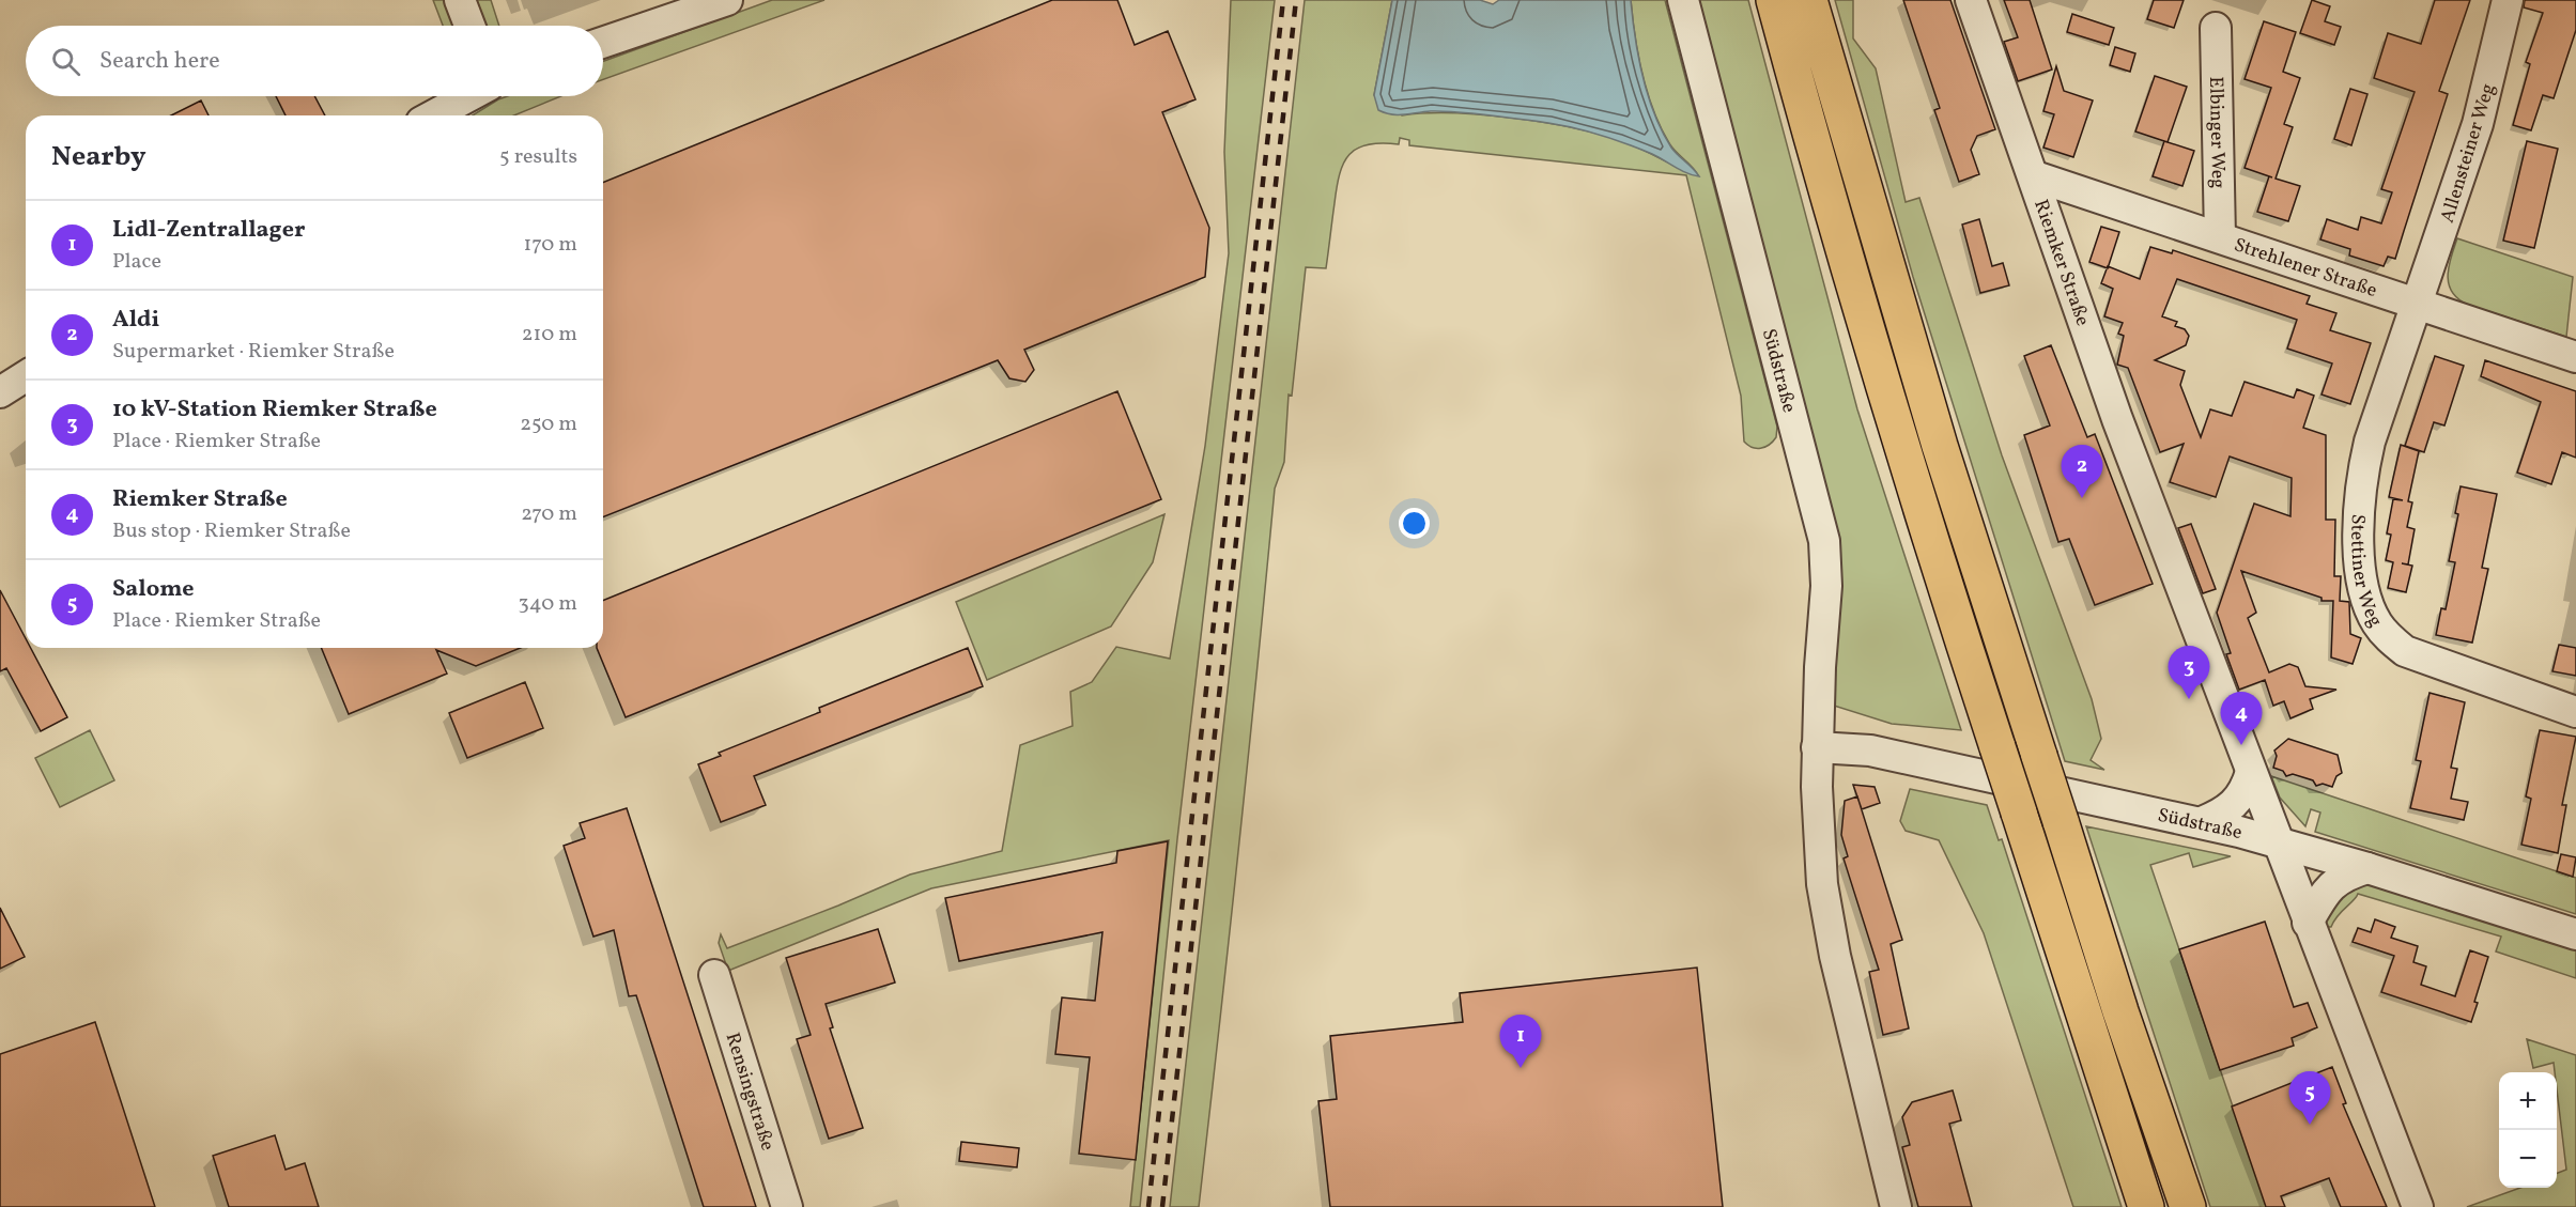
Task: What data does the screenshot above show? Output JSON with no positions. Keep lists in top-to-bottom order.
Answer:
{
  "streets": {
    "street": [
      "Elbinger Weg",
      "Allensteiner Weg",
      "Riemker Straße",
      "Strehlener Straße",
      "Südstraße",
      "Stettiner Weg",
      "Rensingstraße"
    ]
  },
  "crossings": [
    ["Elbinger Weg", "Strehlener Straße"],
    ["Allensteiner Weg", "Strehlener Straße"],
    ["Allensteiner Weg", "Stettiner Weg"],
    ["Riemker Straße", "Strehlener Straße"],
    ["Riemker Straße", "Südstraße"],
    ["Strehlener Straße", "Stettiner Weg"]
  ],
  "page": {
    "search": "Search here",
    "heading": ["Nearby", "5 results"],
    "list": [
      {
        "mark": "1",
        "name": "Lidl-Zentrallager",
        "note": "Place",
        "value": "170 m"
      },
      {
        "mark": "2",
        "name": "Aldi",
        "note": "Supermarket · Riemker Straße",
        "value": "210 m"
      },
      {
        "mark": "3",
        "name": "10 kV-Station Riemker Straße",
        "note": "Place · Riemker Straße",
        "value": "250 m"
      },
      {
        "mark": "4",
        "name": "Riemker Straße",
        "note": "Bus stop · Riemker Straße",
        "value": "270 m"
      },
      {
        "mark": "5",
        "name": "Salome",
        "note": "Place · Riemker Straße",
        "value": "340 m"
      }
    ],
    "pins": [
      "2",
      "3",
      "4",
      "1",
      "5"
    ],
    "map_buttons": ["+", "−"]
  }
}
